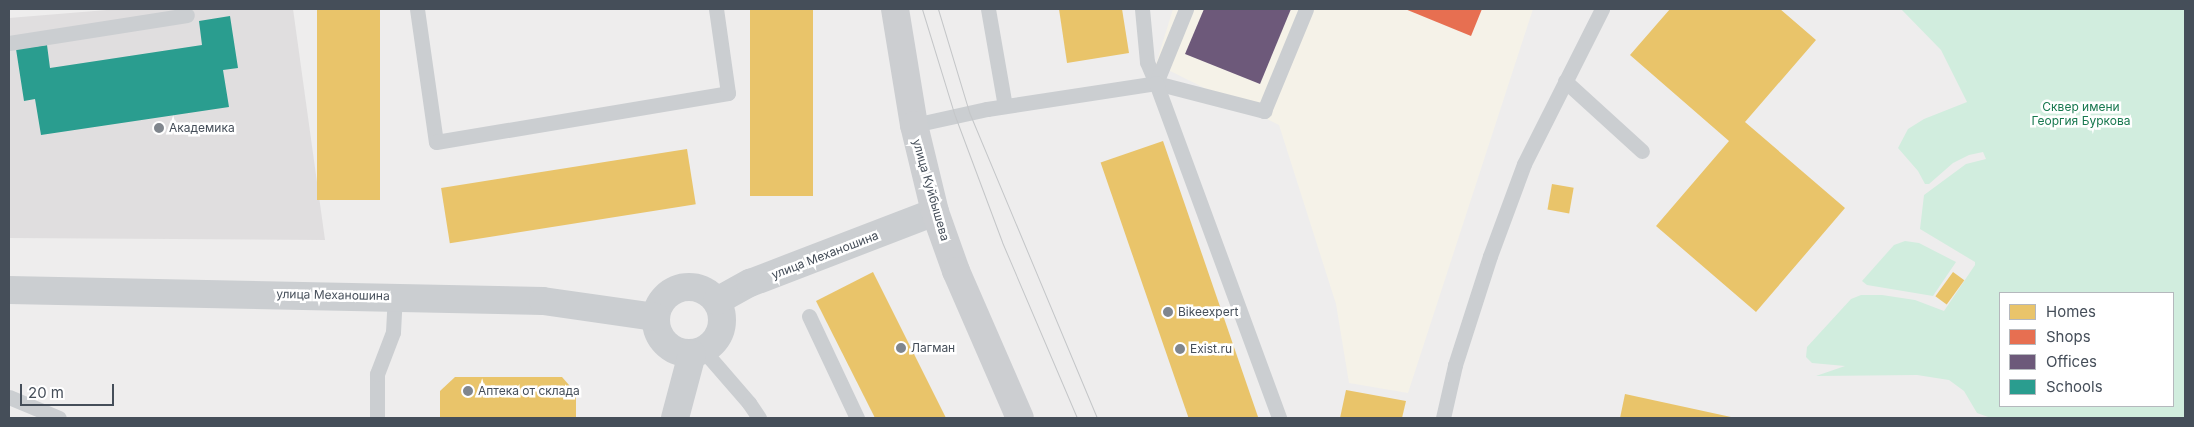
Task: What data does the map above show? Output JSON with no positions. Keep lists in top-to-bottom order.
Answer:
{
  "streets": {
    "main road": ["улица Куйбышева"],
    "street": ["улица Механошина"]
  },
  "crossings": [
    ["улица Куйбышева", "улица Механошина"]
  ],
  "parks": ["Сквер имени Георгия Буркова"],
  "places": [
    "Академика",
    "Bikeexpert",
    "Лагман",
    "Exist.ru",
    "Аптека от склада"
  ],
  "legend": [
    "Homes",
    "Shops",
    "Offices",
    "Schools"
  ],
  "scale_bar": "20 m"
}
